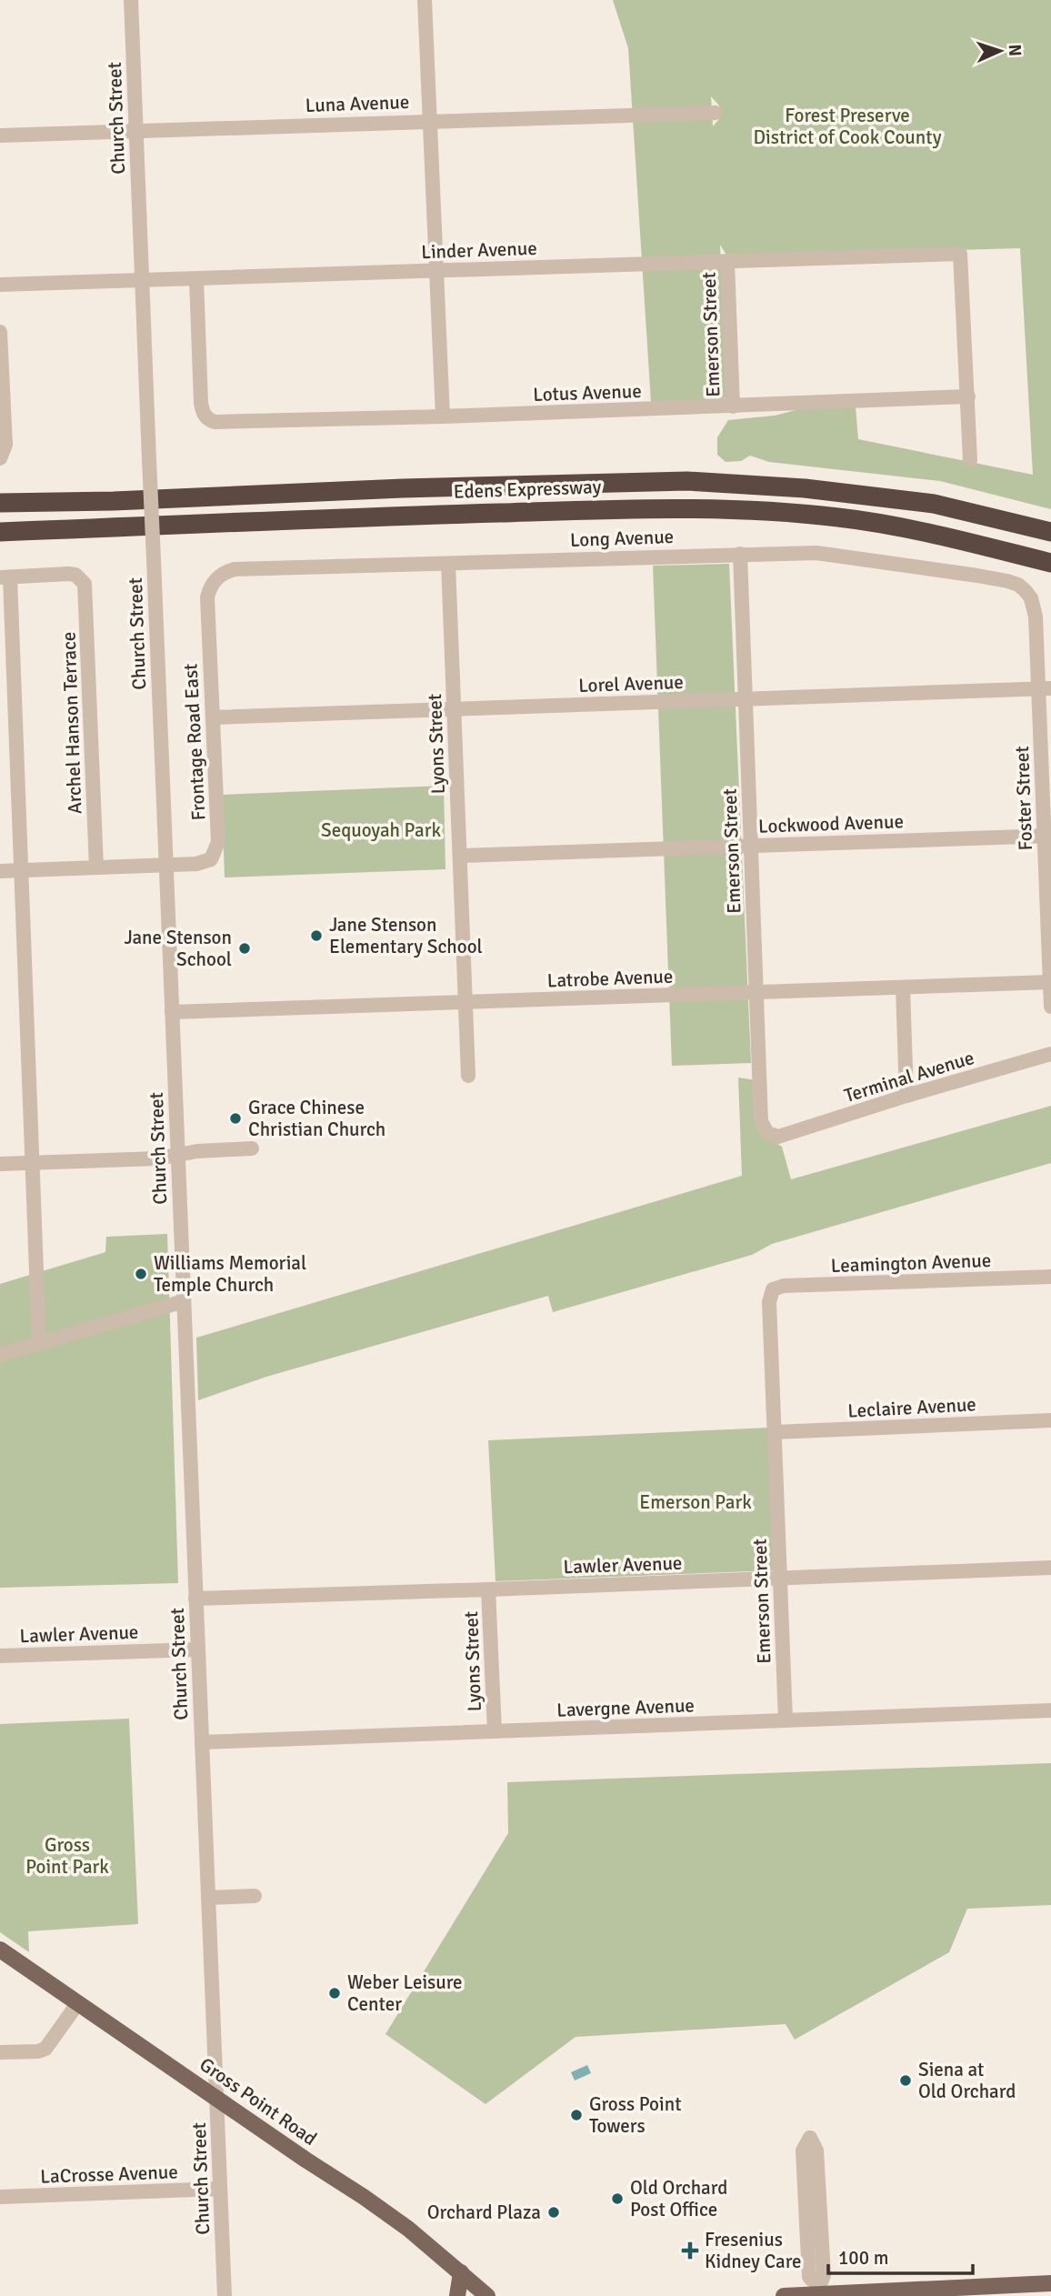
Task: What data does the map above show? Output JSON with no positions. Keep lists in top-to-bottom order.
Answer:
{
  "streets": {
    "highway": ["Edens Expressway"],
    "main road": ["Gross Point Road"],
    "street": [
      "Luna Avenue",
      "Church Street",
      "Linder Avenue",
      "Emerson Street",
      "Lotus Avenue",
      "Long Avenue",
      "Lorel Avenue",
      "Archel Hanson Terrace",
      "Frontage Road East",
      "Lyons Street",
      "Foster Street",
      "Lockwood Avenue",
      "Latrobe Avenue",
      "Terminal Avenue",
      "Leamington Avenue",
      "Leclaire Avenue",
      "Lawler Avenue",
      "Lavergne Avenue",
      "LaCrosse Avenue"
    ]
  },
  "crossings": [
    ["Luna Avenue", "Church Street"],
    ["Church Street", "Linder Avenue"],
    ["Church Street", "Frontage Road East"],
    ["Church Street", "Latrobe Avenue"],
    ["Church Street", "Lawler Avenue"],
    ["Church Street", "Lavergne Avenue"],
    ["Church Street", "Gross Point Road"],
    ["Church Street", "LaCrosse Avenue"],
    ["Linder Avenue", "Emerson Street"],
    ["Linder Avenue", "Lotus Avenue"],
    ["Emerson Street", "Lotus Avenue"],
    ["Emerson Street", "Long Avenue"],
    ["Emerson Street", "Lorel Avenue"],
    ["Emerson Street", "Lockwood Avenue"],
    ["Emerson Street", "Latrobe Avenue"],
    ["Emerson Street", "Terminal Avenue"],
    ["Emerson Street", "Leamington Avenue"],
    ["Emerson Street", "Leclaire Avenue"],
    ["Emerson Street", "Lawler Avenue"],
    ["Emerson Street", "Lavergne Avenue"],
    ["Long Avenue", "Frontage Road East"],
    ["Long Avenue", "Lyons Street"],
    ["Long Avenue", "Foster Street"],
    ["Lorel Avenue", "Frontage Road East"],
    ["Lorel Avenue", "Lyons Street"],
    ["Lorel Avenue", "Foster Street"],
    ["Lyons Street", "Lockwood Avenue"],
    ["Lyons Street", "Latrobe Avenue"],
    ["Lyons Street", "Lawler Avenue"],
    ["Lyons Street", "Lavergne Avenue"],
    ["Foster Street", "Lockwood Avenue"],
    ["Foster Street", "Latrobe Avenue"]
  ],
  "parks": [
    "Forest Preserve District of Cook County",
    "Sequoyah Park",
    "Emerson Park",
    "Gross Point Park"
  ],
  "places": {
    "other": [
      "Jane Stenson Elementary School",
      "Jane Stenson School",
      "Grace Chinese Christian Church",
      "Williams Memorial Temple Church",
      "Weber Leisure Center",
      "Siena at Old Orchard",
      "Gross Point Towers",
      "Old Orchard Post Office",
      "Orchard Plaza"
    ],
    "health": ["Fresenius Kidney Care"]
  },
  "scale_bar": "100 m",
  "north": "right"
}
